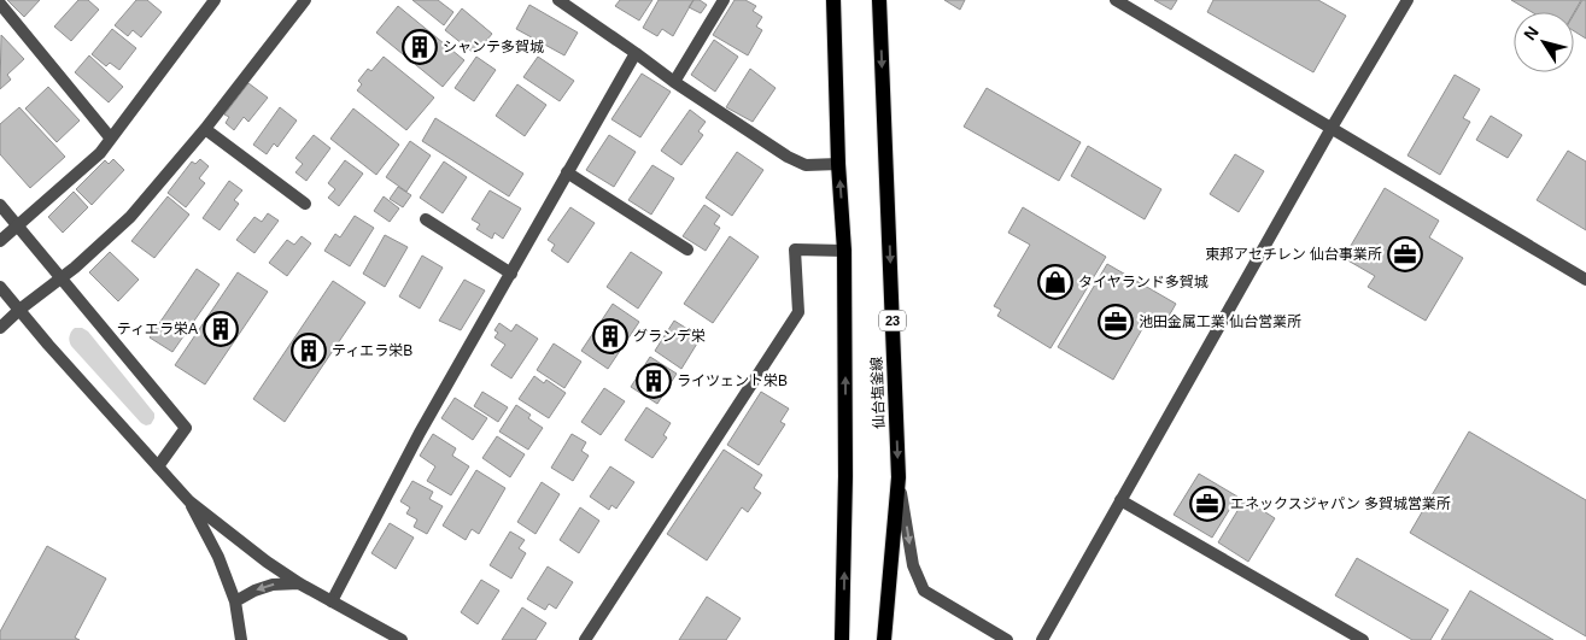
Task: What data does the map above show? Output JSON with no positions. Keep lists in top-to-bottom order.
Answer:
{
  "streets": {
    "main road": ["23", "仙台塩釜線"]
  },
  "places": {
    "building": [
      "シャンテ多賀城",
      "ティエラ栄A",
      "グランデ栄",
      "ティエラ栄B",
      "ライツェント栄B"
    ],
    "office": ["東邦アセチレン 仙台事業所", "池田金属工業 仙台営業所", "エネックスジャパン 多賀城営業所"],
    "shop": ["タイヤランド多賀城"]
  },
  "north": "top left"
}
